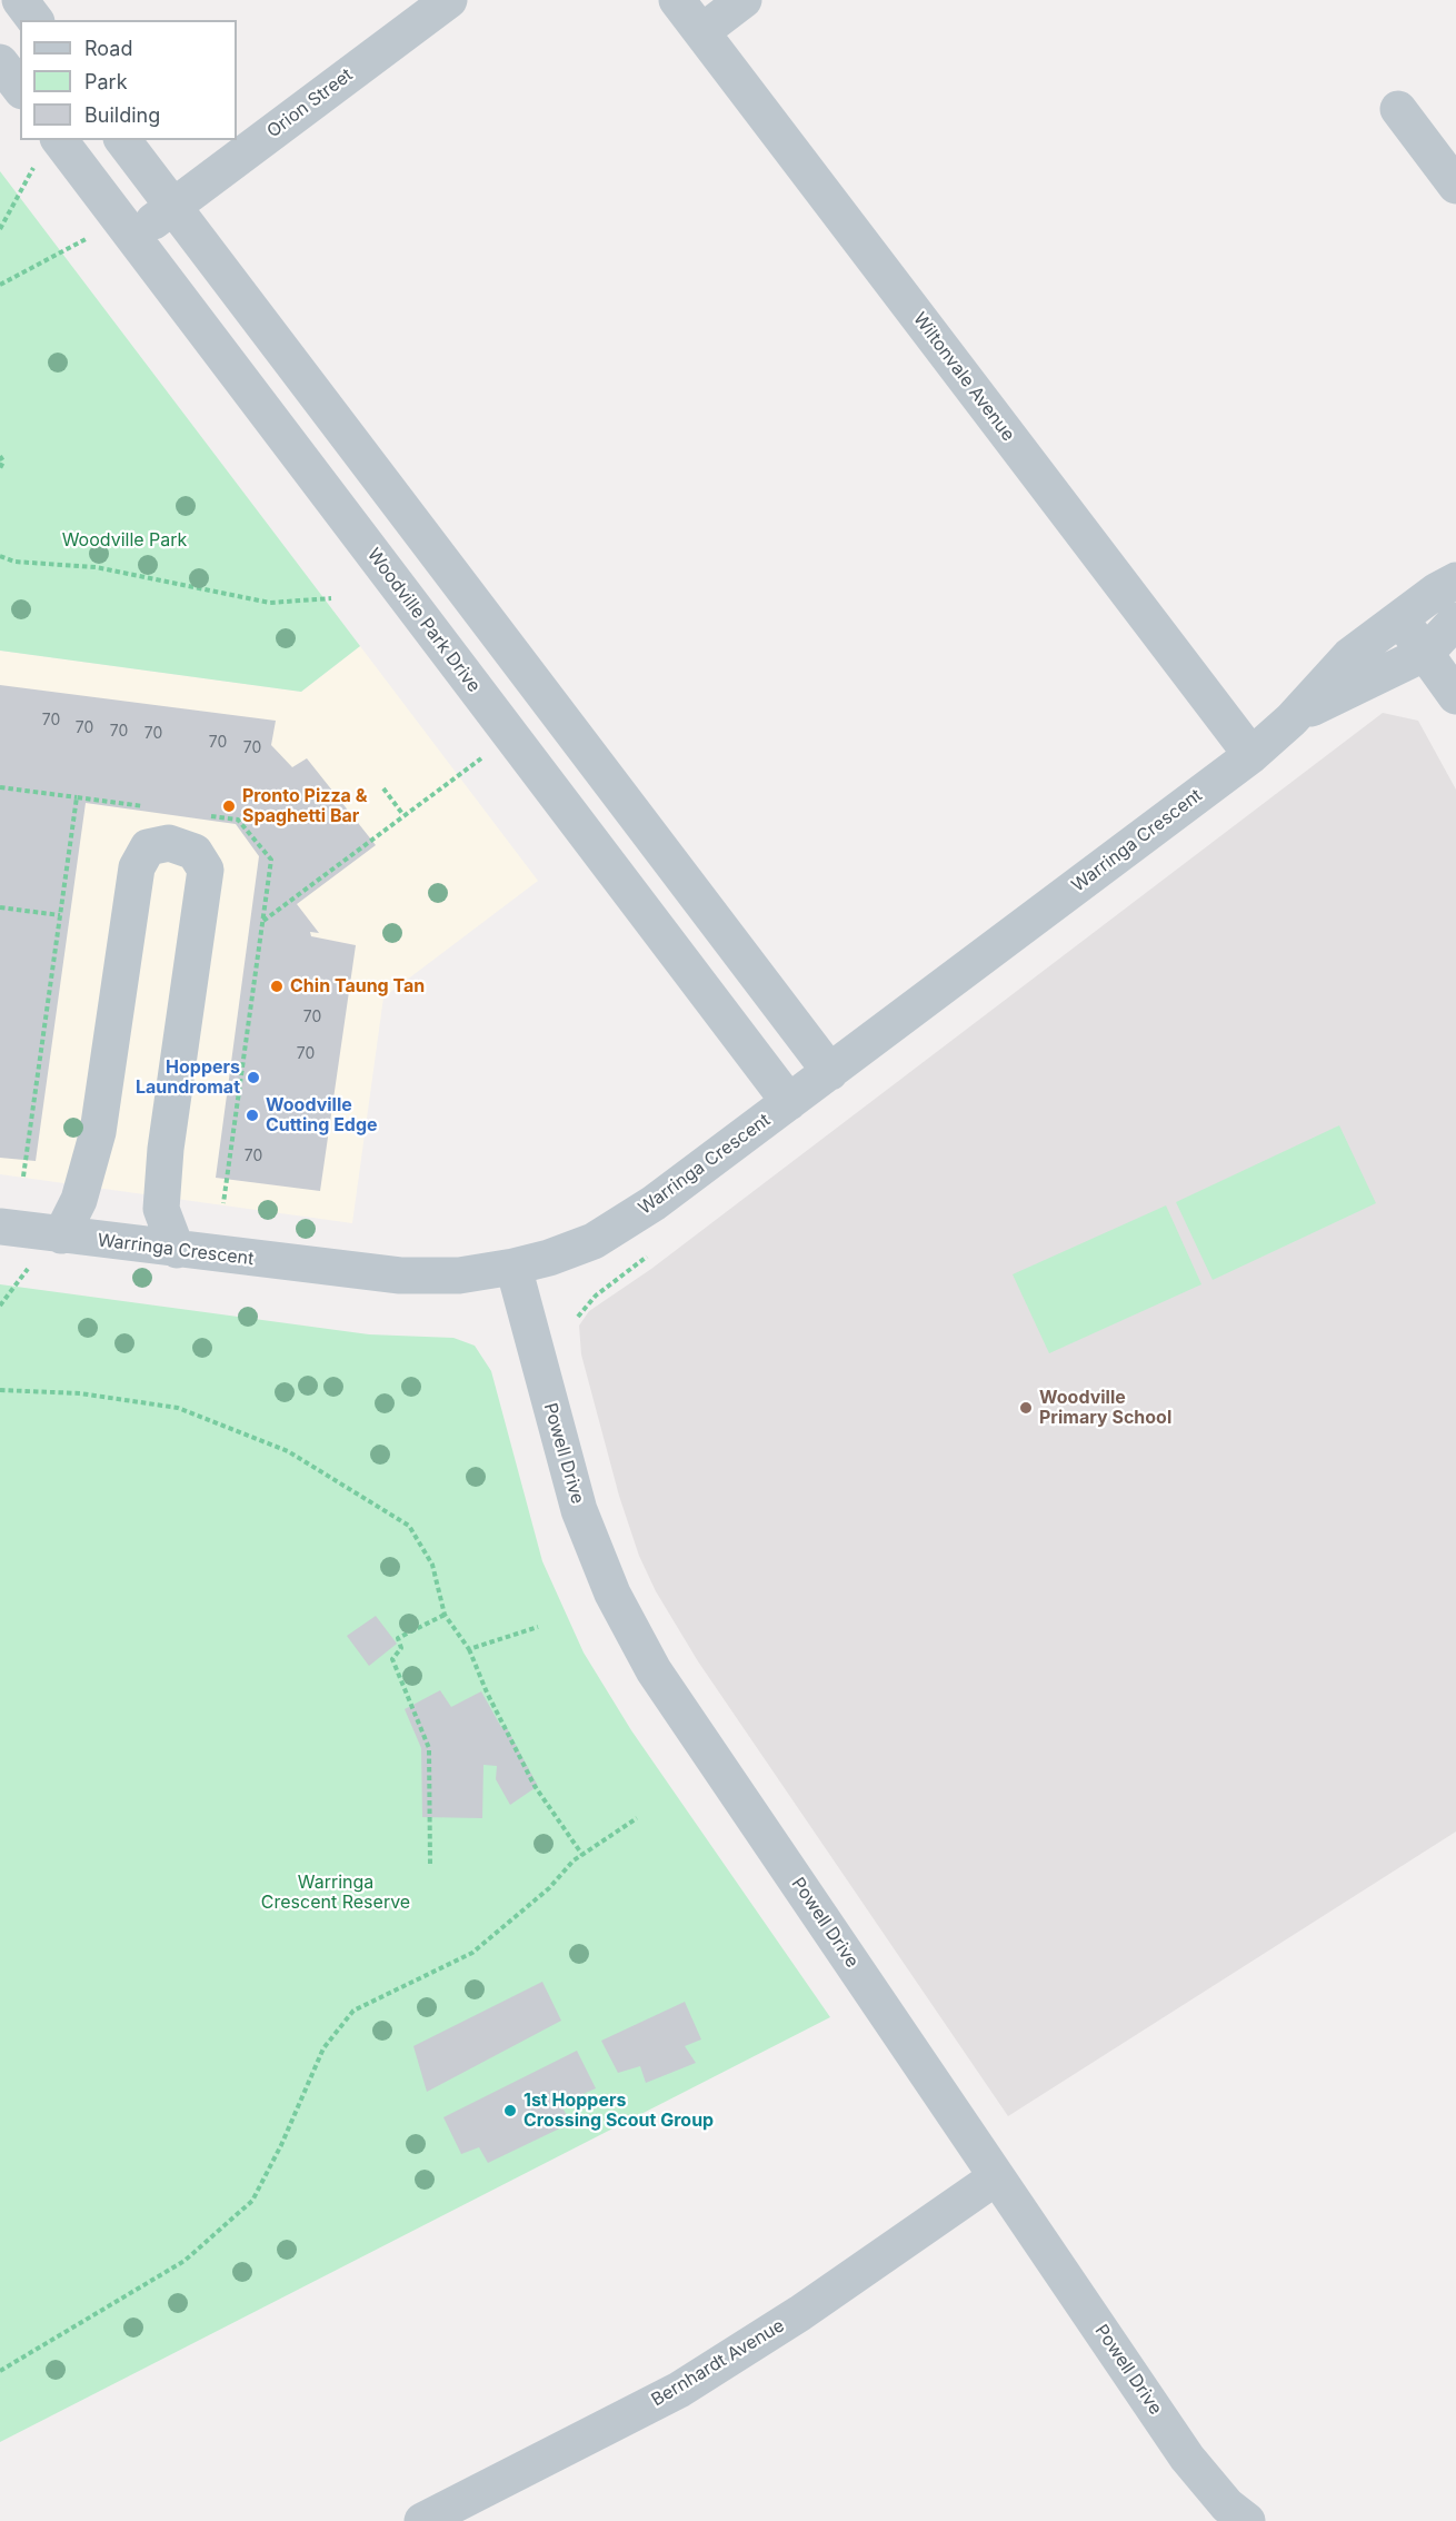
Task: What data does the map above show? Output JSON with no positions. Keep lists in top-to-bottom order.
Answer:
{
  "streets": {
    "street": [
      "Orion Street",
      "Wiltonvale Avenue",
      "Woodville Park Drive",
      "Warringa Crescent",
      "Powell Drive",
      "Bernhardt Avenue"
    ]
  },
  "crossings": [
    ["Orion Street", "Woodville Park Drive"],
    ["Wiltonvale Avenue", "Warringa Crescent"],
    ["Woodville Park Drive", "Warringa Crescent"],
    ["Warringa Crescent", "Powell Drive"],
    ["Powell Drive", "Bernhardt Avenue"]
  ],
  "parks": ["Woodville Park", "Warringa Crescent Reserve"],
  "places": [
    "Pronto Pizza & Spaghetti Bar",
    "Chin Taung Tan",
    "Hoppers Laundromat",
    "Woodville Cutting Edge",
    "Woodville Primary School",
    "1st Hoppers Crossing Scout Group"
  ],
  "house_numbers": [
    "70",
    "70",
    "70",
    "70",
    "70",
    "70",
    "70",
    "70",
    "70"
  ],
  "legend": ["Road", "Park", "Building"]
}
